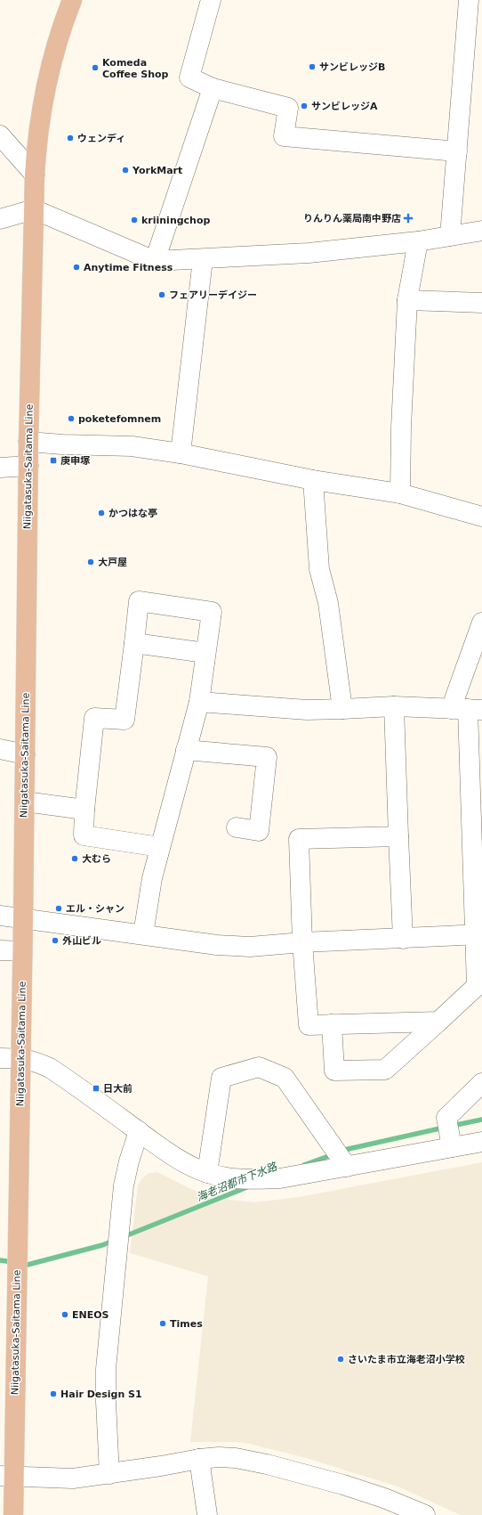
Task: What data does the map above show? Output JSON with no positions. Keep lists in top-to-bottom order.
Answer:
{
  "streets": {
    "main road": ["Niigatasuka-Saitama Line"]
  },
  "water": ["海老沼都市下水路"],
  "places": {
    "other": [
      "サンビレッジB",
      "Komeda Coffee Shop",
      "サンビレッジA",
      "ウェンディ",
      "YorkMart",
      "kriiningchop",
      "Anytime Fitness",
      "フェアリーデイジー",
      "poketefomnem",
      "かつはな亭",
      "大戸屋",
      "大むら",
      "エル・シャン",
      "外山ビル",
      "ENEOS",
      "Times",
      "さいたま市立海老沼小学校",
      "Hair Design S1"
    ],
    "health": ["りんりん薬局南中野店"],
    "transit": ["庚申塚", "日大前"]
  }
}
